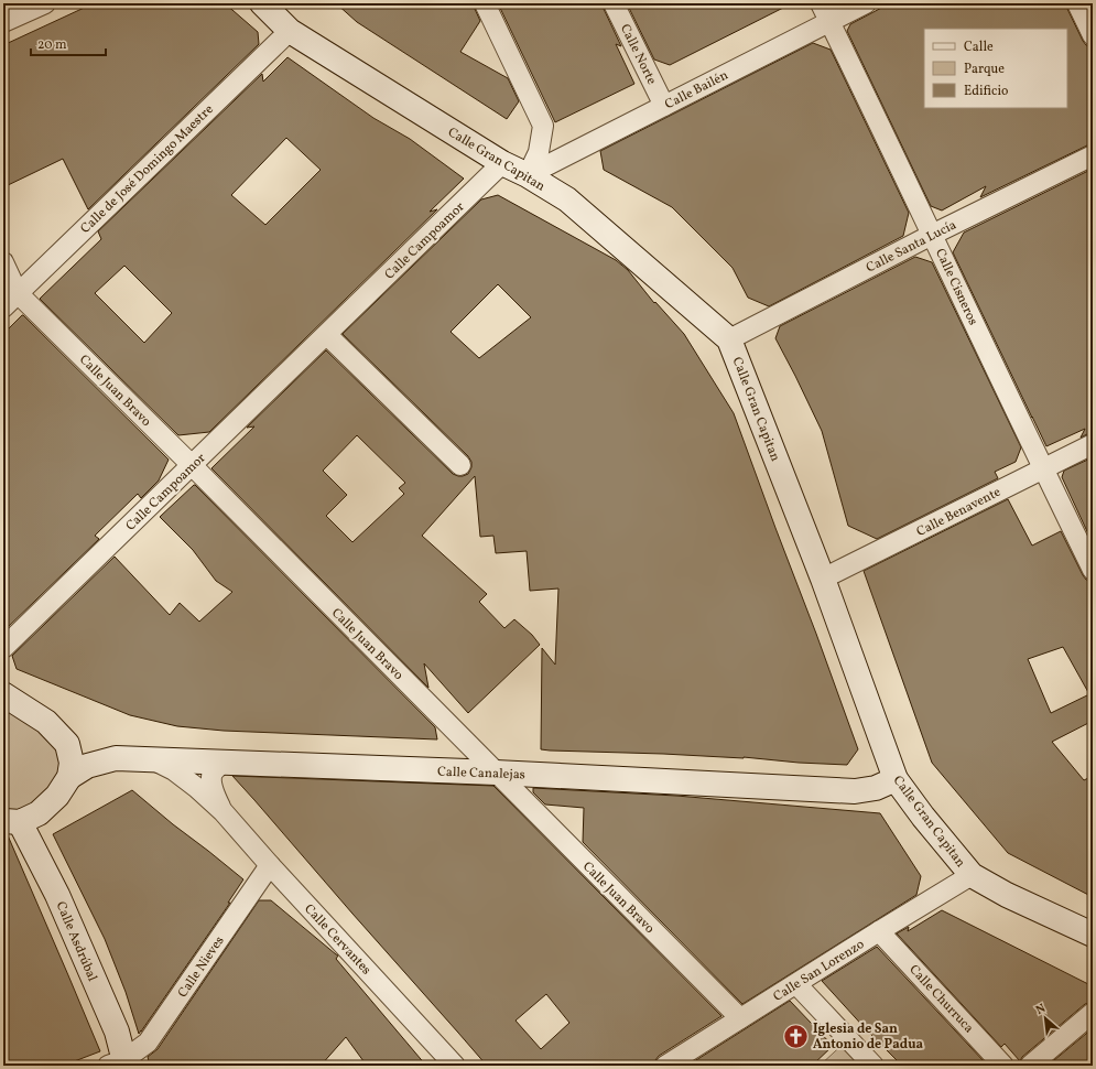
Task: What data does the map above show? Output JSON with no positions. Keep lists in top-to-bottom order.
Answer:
{
  "streets": {
    "main road": ["Calle Gran Capitan", "Calle Canalejas", "Calle Asdrúbal"],
    "street": [
      "Calle Norte",
      "Calle Bailén",
      "Calle de José Domingo Maestre",
      "Calle Campoamor",
      "Calle Santa Lucía",
      "Calle Cisneros",
      "Calle Juan Bravo",
      "Calle Benavente",
      "Calle Cervantes",
      "Calle Nieves",
      "Calle San Lorenzo",
      "Calle Churruca"
    ]
  },
  "crossings": [
    ["Calle Norte", "Calle Bailén"],
    ["Calle Bailén", "Calle Gran Capitan"],
    ["Calle Bailén", "Calle Cisneros"],
    ["Calle Gran Capitan", "Calle de José Domingo Maestre"],
    ["Calle Gran Capitan", "Calle Campoamor"],
    ["Calle Gran Capitan", "Calle Santa Lucía"],
    ["Calle Gran Capitan", "Calle Benavente"],
    ["Calle Gran Capitan", "Calle Canalejas"],
    ["Calle Gran Capitan", "Calle San Lorenzo"],
    ["Calle de José Domingo Maestre", "Calle Juan Bravo"],
    ["Calle Campoamor", "Calle Juan Bravo"],
    ["Calle Santa Lucía", "Calle Cisneros"],
    ["Calle Cisneros", "Calle Benavente"],
    ["Calle Juan Bravo", "Calle Canalejas"],
    ["Calle Juan Bravo", "Calle San Lorenzo"],
    ["Calle Canalejas", "Calle Cervantes"],
    ["Calle Cervantes", "Calle Nieves"],
    ["Calle Asdrúbal", "Calle Nieves"],
    ["Calle San Lorenzo", "Calle Churruca"]
  ],
  "places": {
    "church": ["Iglesia de San Antonio de Padua"]
  },
  "legend": ["Calle", "Parque", "Edificio"],
  "scale_bar": "20 m",
  "north": "top left"
}
